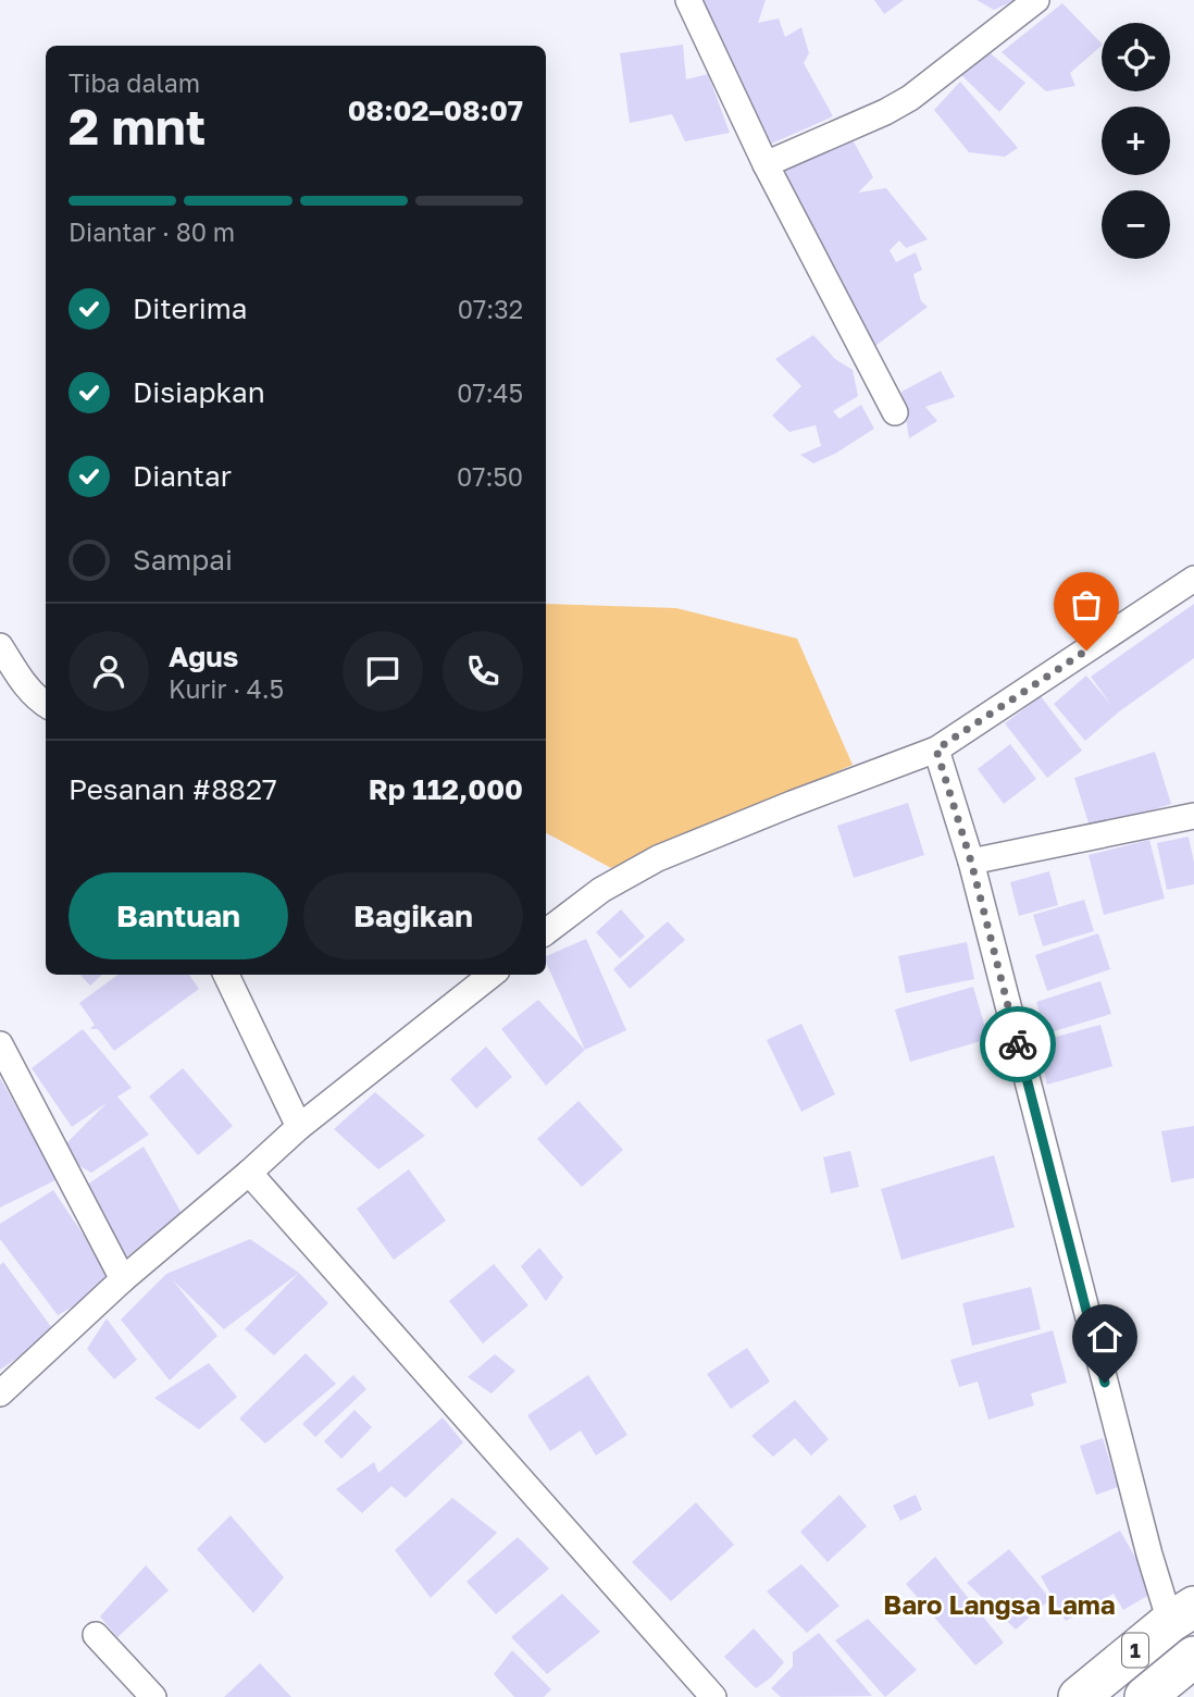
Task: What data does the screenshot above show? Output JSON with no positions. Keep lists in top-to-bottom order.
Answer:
{
  "streets": {
    "highway": ["1"]
  },
  "districts": ["Baro Langsa Lama"],
  "page": {
    "map_buttons": ["+", "−"],
    "heading": ["2 mnt", "Tiba dalam", "08:02–08:07"],
    "panel": [
      "Agus",
      "Kurir · 4.5",
      "Pesanan #8827",
      "Rp 112,000"
    ],
    "bar": "Diantar · 80 m",
    "list": [
      ["Diterima", "07:32"],
      ["Disiapkan", "07:45"],
      ["Diantar", "07:50"],
      "Sampai"
    ],
    "buttons": ["Bantuan", "Bagikan"]
  }
}
